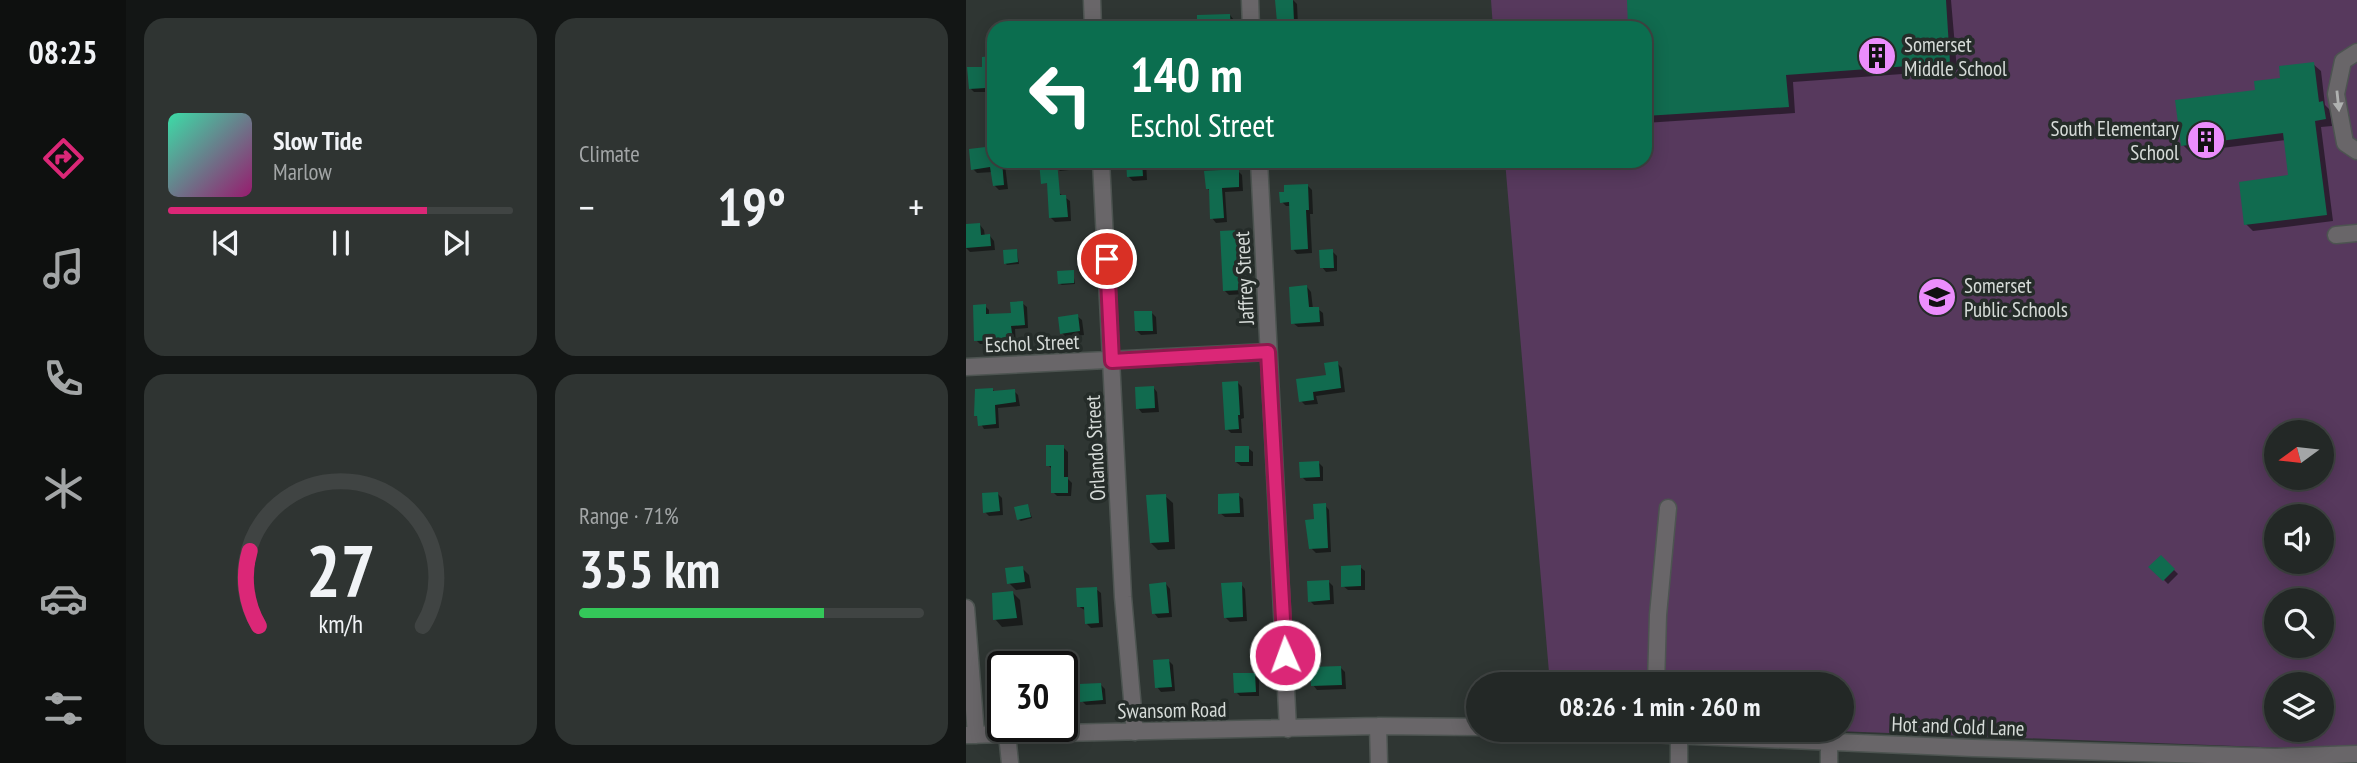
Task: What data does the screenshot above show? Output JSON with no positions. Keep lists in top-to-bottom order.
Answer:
{
  "streets": {
    "street": [
      "Jaffrey Street",
      "Eschol Street",
      "Orlando Street",
      "Swansom Road",
      "Hot and Cold Lane"
    ]
  },
  "crossings": [
    ["Jaffrey Street", "Eschol Street"],
    ["Jaffrey Street", "Swansom Road"],
    ["Eschol Street", "Orlando Street"],
    ["Orlando Street", "Swansom Road"]
  ],
  "places": {
    "building": ["Somerset Middle School", "South Elementary School"],
    "school or university": ["Somerset Public Schools"]
  },
  "north": "left",
  "page": {
    "tabs": "08:25",
    "tile": [
      "Climate",
      ["Range · 71%", "355 km"]
    ],
    "turn": ["140 m", "Eschol Street"],
    "song": ["Slow Tide", "Marlow"],
    "heat": ["−", "19°", "+"],
    "limit": "30",
    "trip": "08:26 · 1 min · 260 m",
    "gauge": ["27", "km/h"]
  }
}
